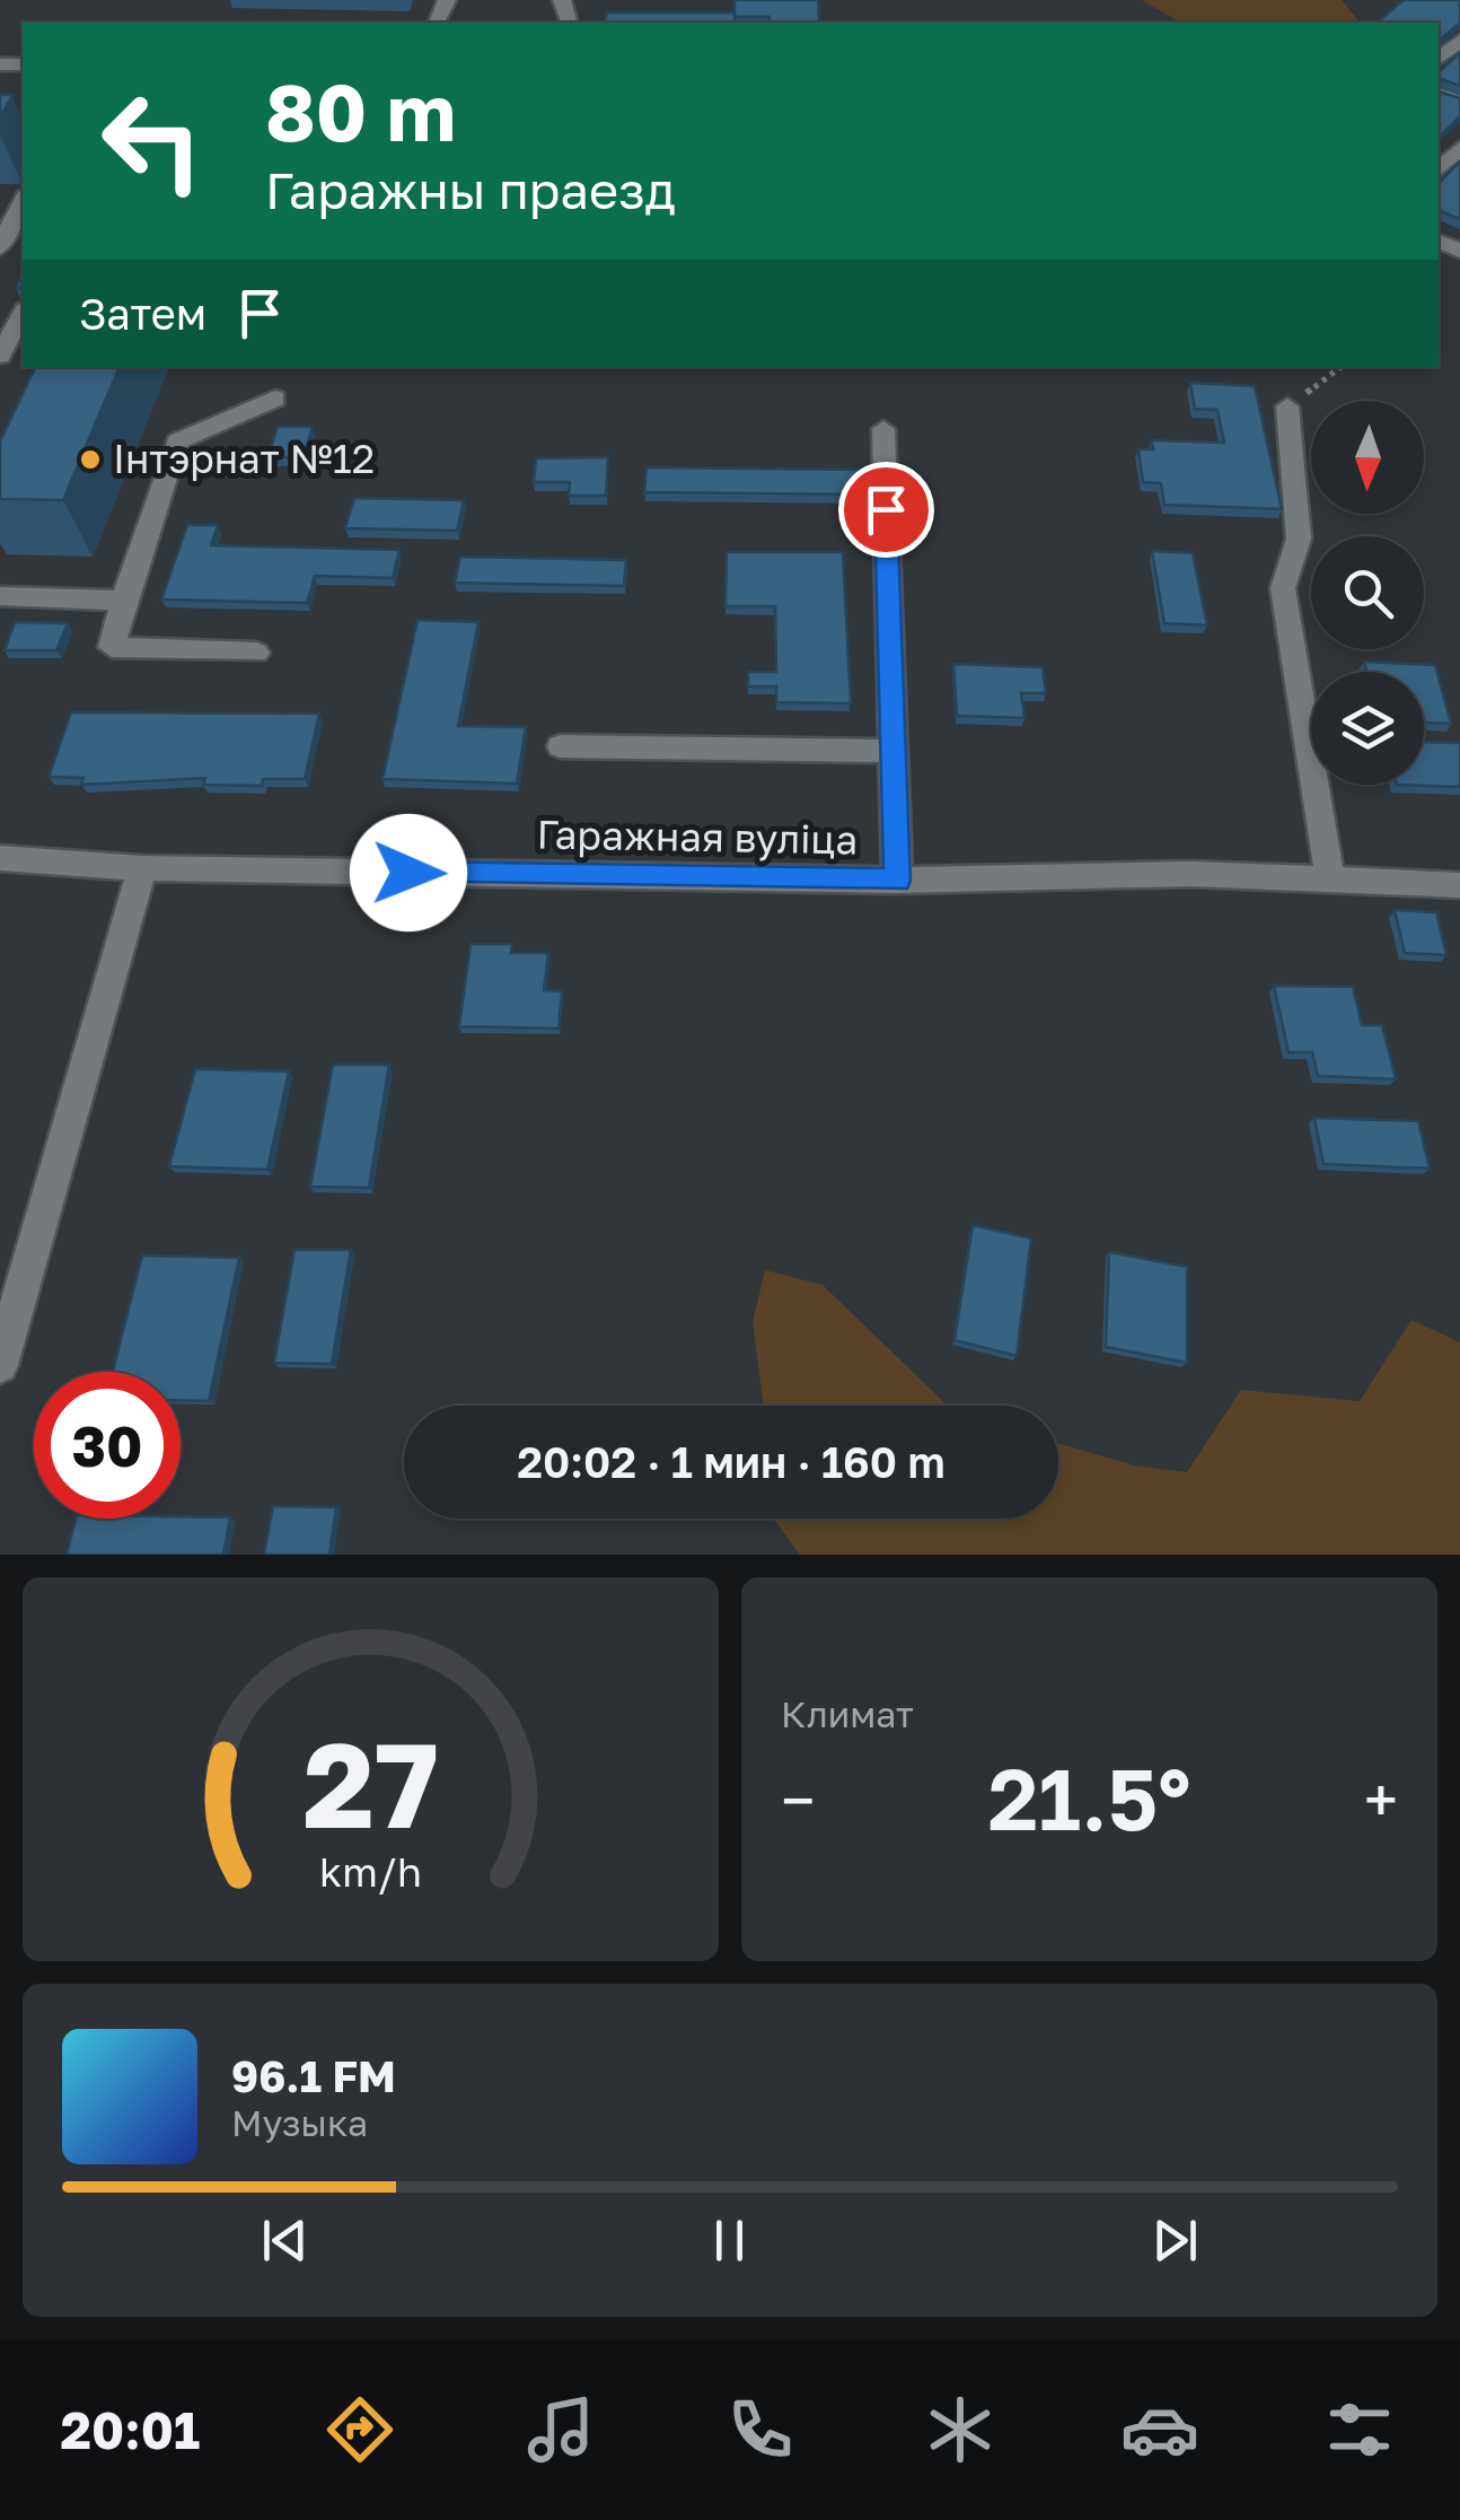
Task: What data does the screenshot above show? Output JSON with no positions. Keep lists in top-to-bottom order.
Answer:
{
  "streets": {
    "street": ["Гаражная вуліца"]
  },
  "places": ["Інтэрнат №12"],
  "north": "bottom",
  "page": {
    "turn": ["80 m", "Гаражны праезд"],
    "then": "Затем",
    "limit": "30",
    "trip": "20:02 · 1 мин · 160 m",
    "tile": "Климат",
    "heat": ["−", "21.5°", "+"],
    "song": ["96.1 FM", "Музыка"],
    "tabs": "20:01",
    "gauge": ["27", "km/h"]
  }
}
